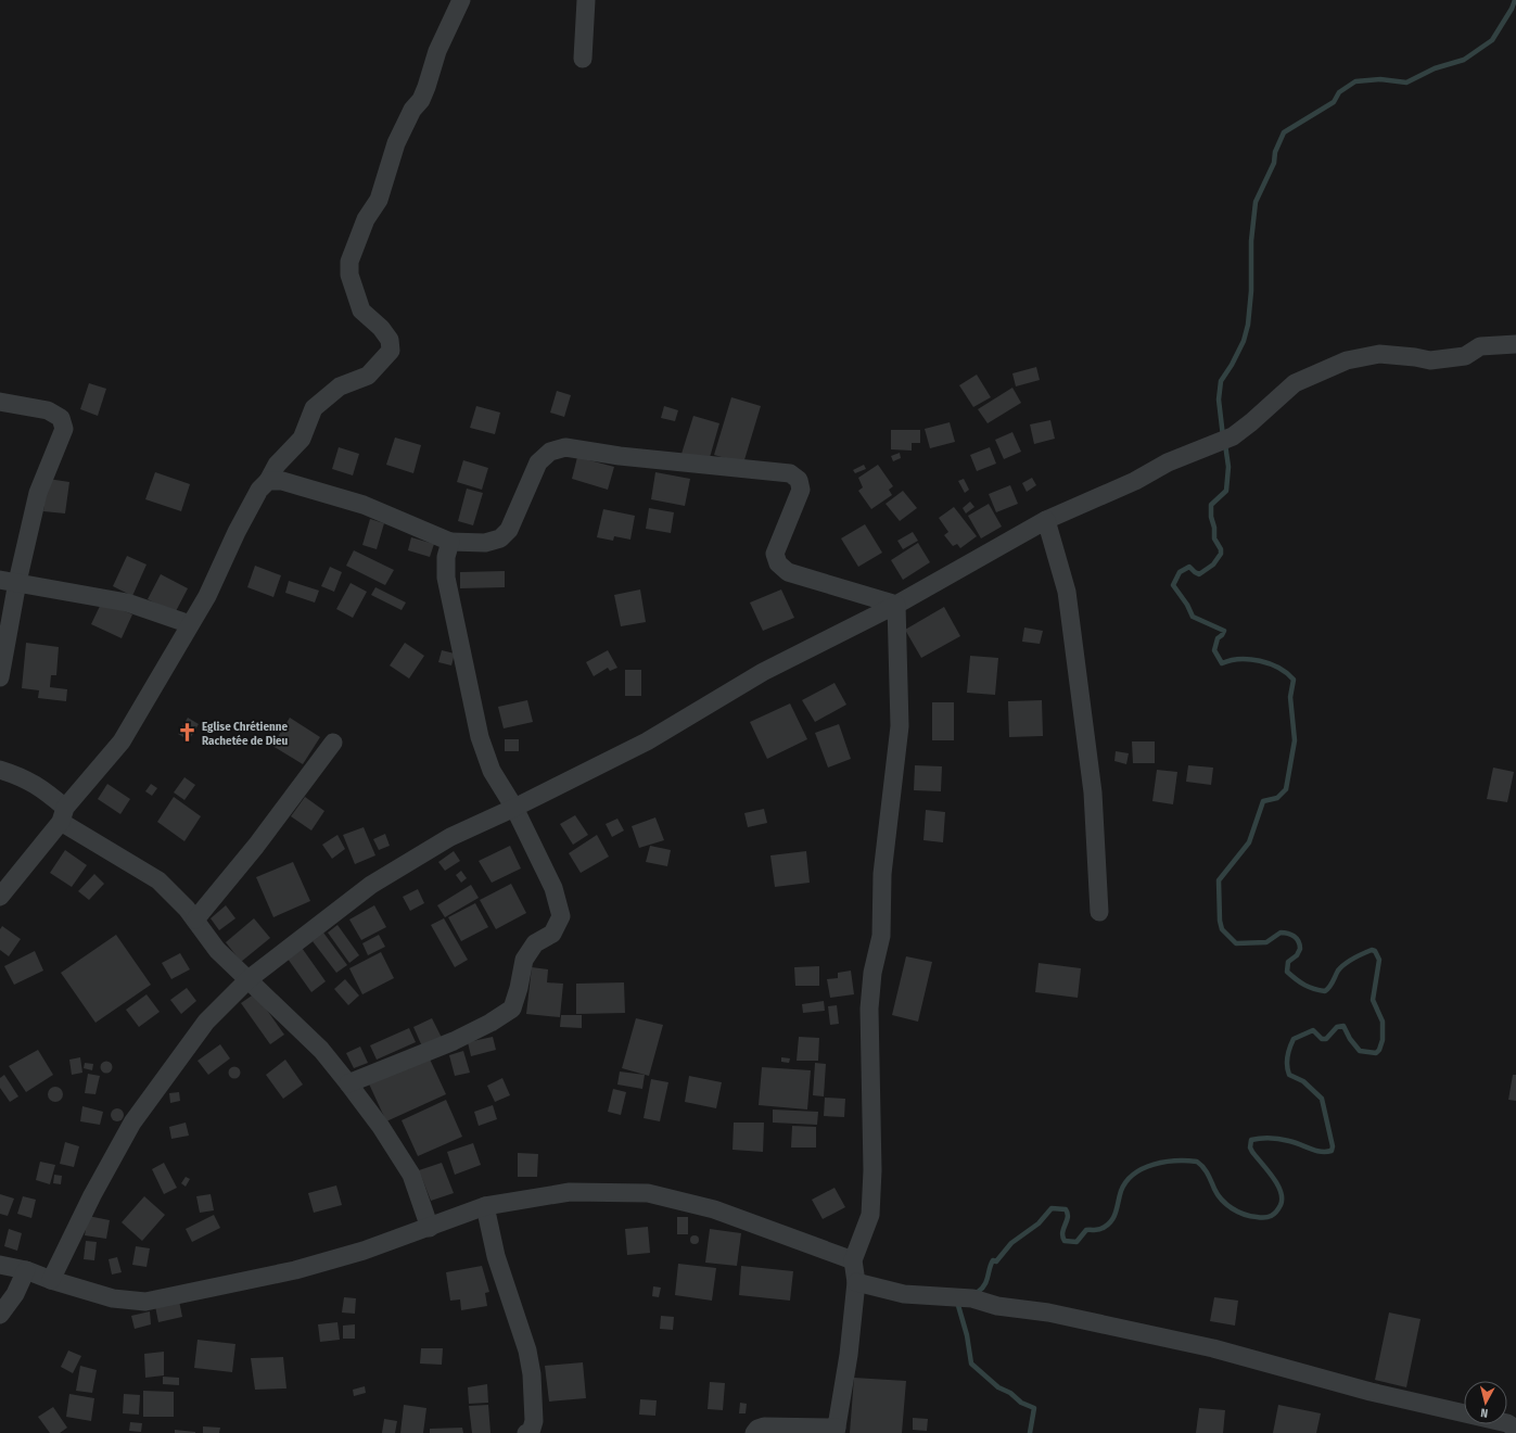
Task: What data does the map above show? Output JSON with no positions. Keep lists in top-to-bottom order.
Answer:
{
  "places": {
    "church": ["Eglise Chrétienne Rachetée de Dieu"]
  },
  "north": "bottom"
}
